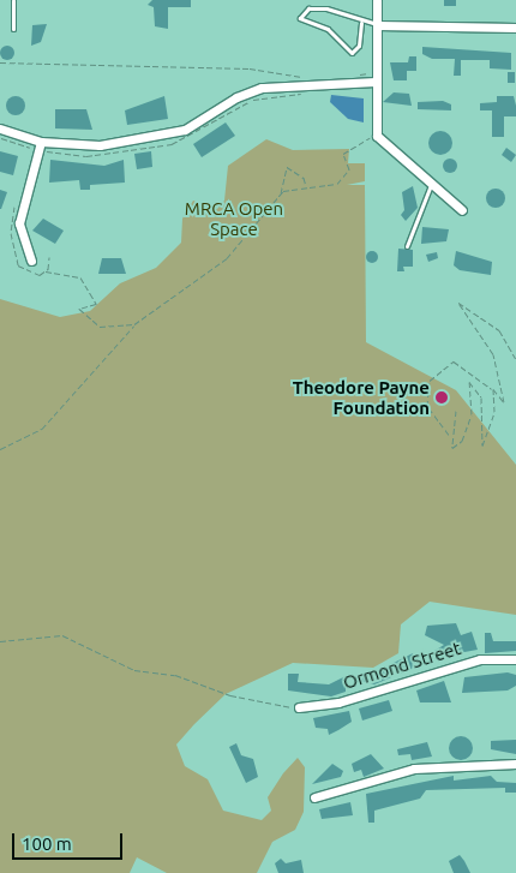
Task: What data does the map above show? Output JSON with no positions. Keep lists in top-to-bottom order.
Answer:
{
  "streets": {
    "street": ["Ormond Street"]
  },
  "parks": ["MRCA Open Space"],
  "places": ["Theodore Payne Foundation"],
  "scale_bar": "100 m"
}
